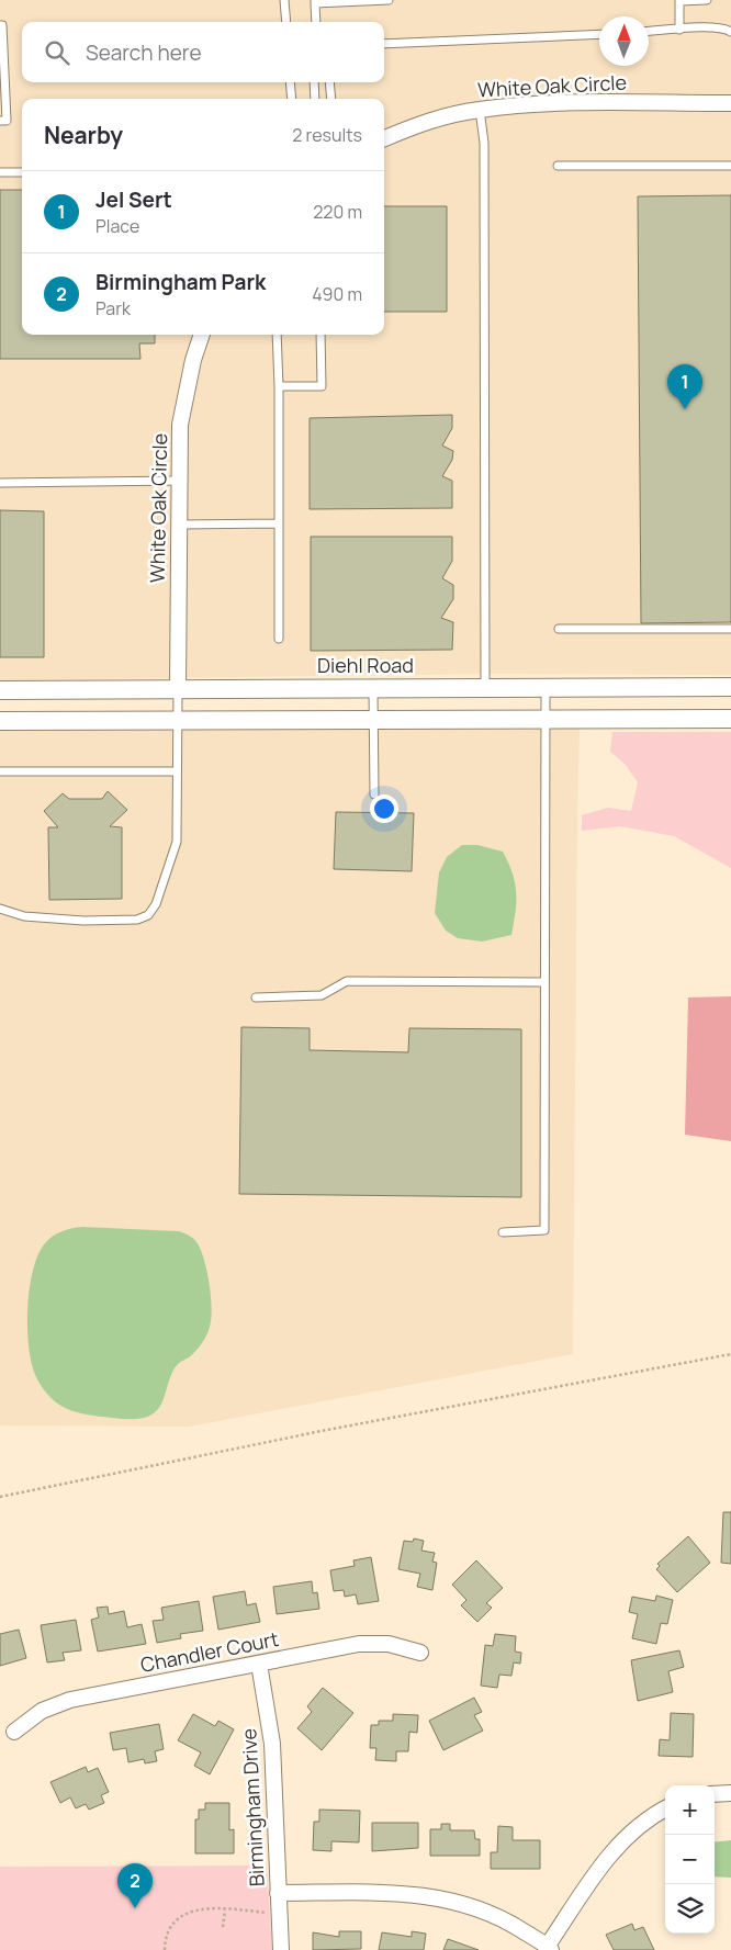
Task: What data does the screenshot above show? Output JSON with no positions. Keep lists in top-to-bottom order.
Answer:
{
  "streets": {
    "street": [
      "White Oak Circle",
      "Diehl Road",
      "Chandler Court",
      "Birmingham Drive"
    ]
  },
  "crossings": [
    ["White Oak Circle", "Diehl Road"],
    ["Chandler Court", "Birmingham Drive"]
  ],
  "north": "top",
  "page": {
    "search": "Search here",
    "heading": ["Nearby", "2 results"],
    "list": [
      {
        "mark": "1",
        "name": "Jel Sert",
        "note": "Place",
        "value": "220 m"
      },
      {
        "mark": "2",
        "name": "Birmingham Park",
        "note": "Park",
        "value": "490 m"
      }
    ],
    "pins": ["1", "2"],
    "map_buttons": ["+", "−"]
  }
}
